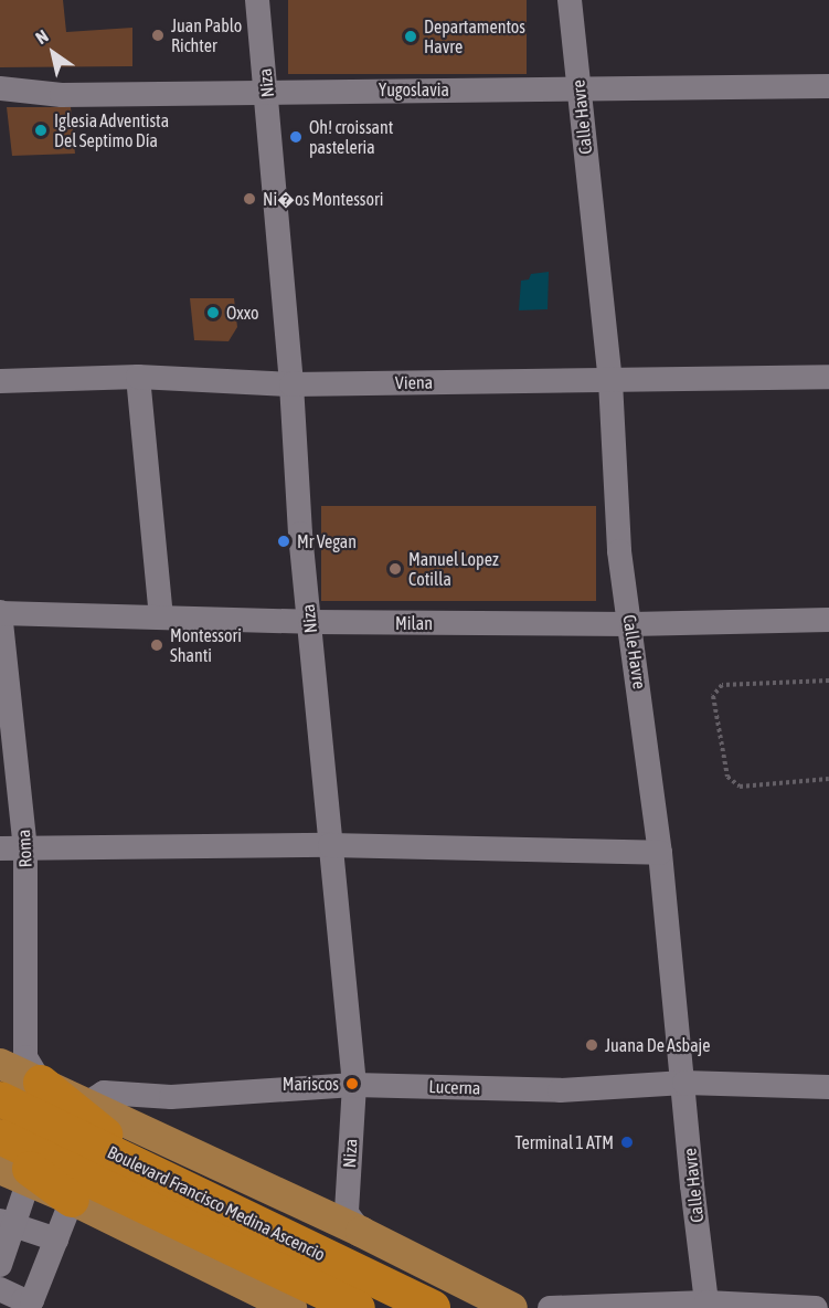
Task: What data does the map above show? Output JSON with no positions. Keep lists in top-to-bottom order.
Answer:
{
  "streets": {
    "highway": ["Boulevard Francisco Medina Ascencio"],
    "street": [
      "Niza",
      "Yugoslavia",
      "Calle Havre",
      "Viena",
      "Milan",
      "Roma",
      "Lucerna"
    ]
  },
  "crossings": [
    ["Niza", "Yugoslavia"],
    ["Niza", "Viena"],
    ["Niza", "Milan"],
    ["Niza", "Lucerna"],
    ["Yugoslavia", "Calle Havre"],
    ["Calle Havre", "Viena"],
    ["Calle Havre", "Milan"],
    ["Calle Havre", "Lucerna"],
    ["Milan", "Roma"]
  ],
  "places": [
    "Juan Pablo Richter",
    "Departamentos Havre",
    "Iglesia Adventista Del Septimo Día",
    "Oh! croissant pasteleria",
    "Ni�os Montessori",
    "Oxxo",
    "Mr Vegan",
    "Manuel Lopez Cotilla",
    "Montessori Shanti",
    "Juana De Asbaje",
    "Mariscos",
    "Terminal 1 ATM"
  ],
  "north": "top left"
}
